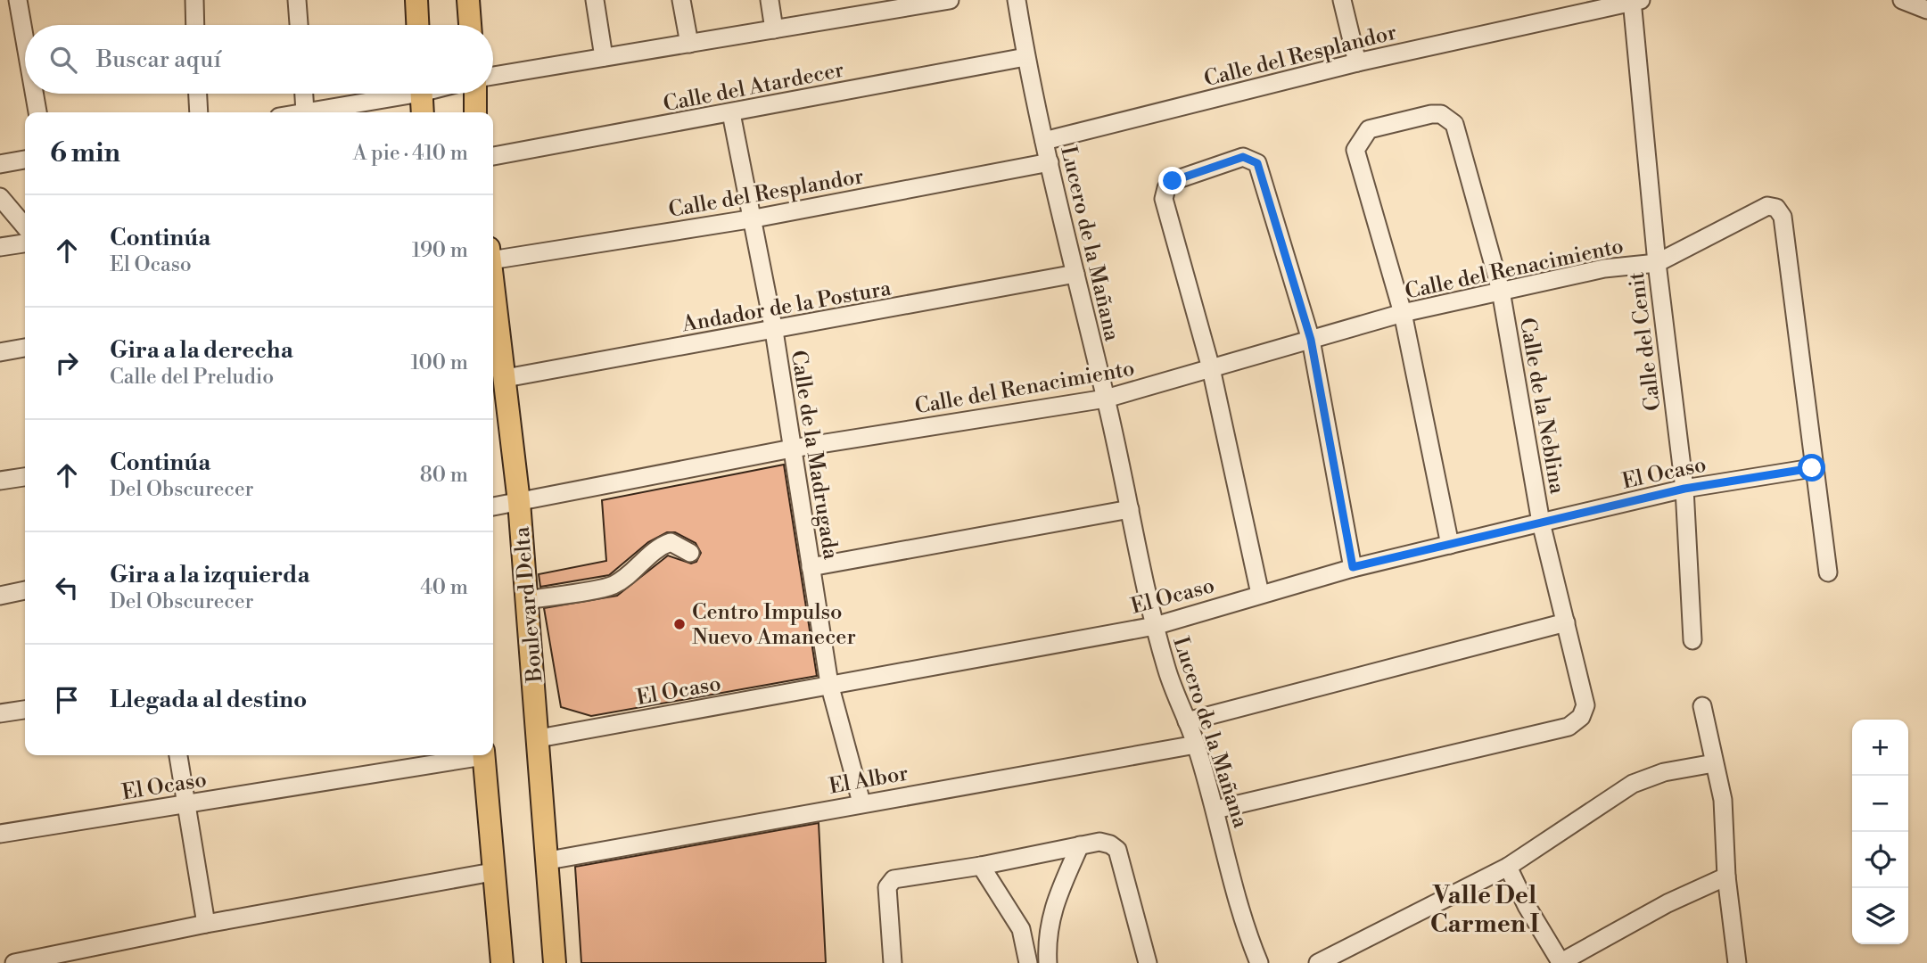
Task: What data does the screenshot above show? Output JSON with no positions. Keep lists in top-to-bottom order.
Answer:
{
  "streets": {
    "main road": ["Boulevard Delta"],
    "street": [
      "Calle del Resplandor",
      "Calle del Atardecer",
      "Lucero de la Mañana",
      "Calle del Renacimiento",
      "Andador de la Postura",
      "Calle del Cenit",
      "Calle de la Neblina",
      "Calle de la Madrugada",
      "El Ocaso",
      "El Albor"
    ]
  },
  "crossings": [
    ["Calle del Resplandor", "Lucero de la Mañana"],
    ["Calle del Resplandor", "Calle del Cenit"],
    ["Calle del Resplandor", "Calle de la Madrugada"],
    ["Calle del Atardecer", "Lucero de la Mañana"],
    ["Calle del Atardecer", "Calle de la Madrugada"],
    ["Lucero de la Mañana", "Calle del Renacimiento"],
    ["Lucero de la Mañana", "Andador de la Postura"],
    ["Lucero de la Mañana", "Calle de la Neblina"],
    ["Lucero de la Mañana", "El Ocaso"],
    ["Lucero de la Mañana", "El Albor"],
    ["Calle del Renacimiento", "Calle del Cenit"],
    ["Calle del Renacimiento", "Calle de la Neblina"],
    ["Calle del Renacimiento", "Calle de la Madrugada"],
    ["Calle del Renacimiento", "El Ocaso"],
    ["Calle del Renacimiento", "Boulevard Delta"],
    ["Andador de la Postura", "Calle de la Madrugada"],
    ["Andador de la Postura", "Boulevard Delta"],
    ["Calle del Cenit", "El Ocaso"],
    ["Calle de la Neblina", "El Ocaso"],
    ["Calle de la Madrugada", "El Ocaso"],
    ["Calle de la Madrugada", "El Albor"],
    ["El Ocaso", "Boulevard Delta"],
    ["Boulevard Delta", "El Albor"]
  ],
  "districts": ["Valle Del Carmen I"],
  "places": ["Centro Impulso Nuevo Amanecer"],
  "page": {
    "search": "Buscar aquí",
    "heading": ["6 min", "A pie · 410 m"],
    "list": [
      ["Continúa", "El Ocaso", "190 m"],
      ["Gira a la derecha", "Calle del Preludio", "100 m"],
      ["Continúa", "Del Obscurecer", "80 m"],
      ["Gira a la izquierda", "Del Obscurecer", "40 m"],
      "Llegada al destino"
    ],
    "map_buttons": ["+", "−"]
  }
}
